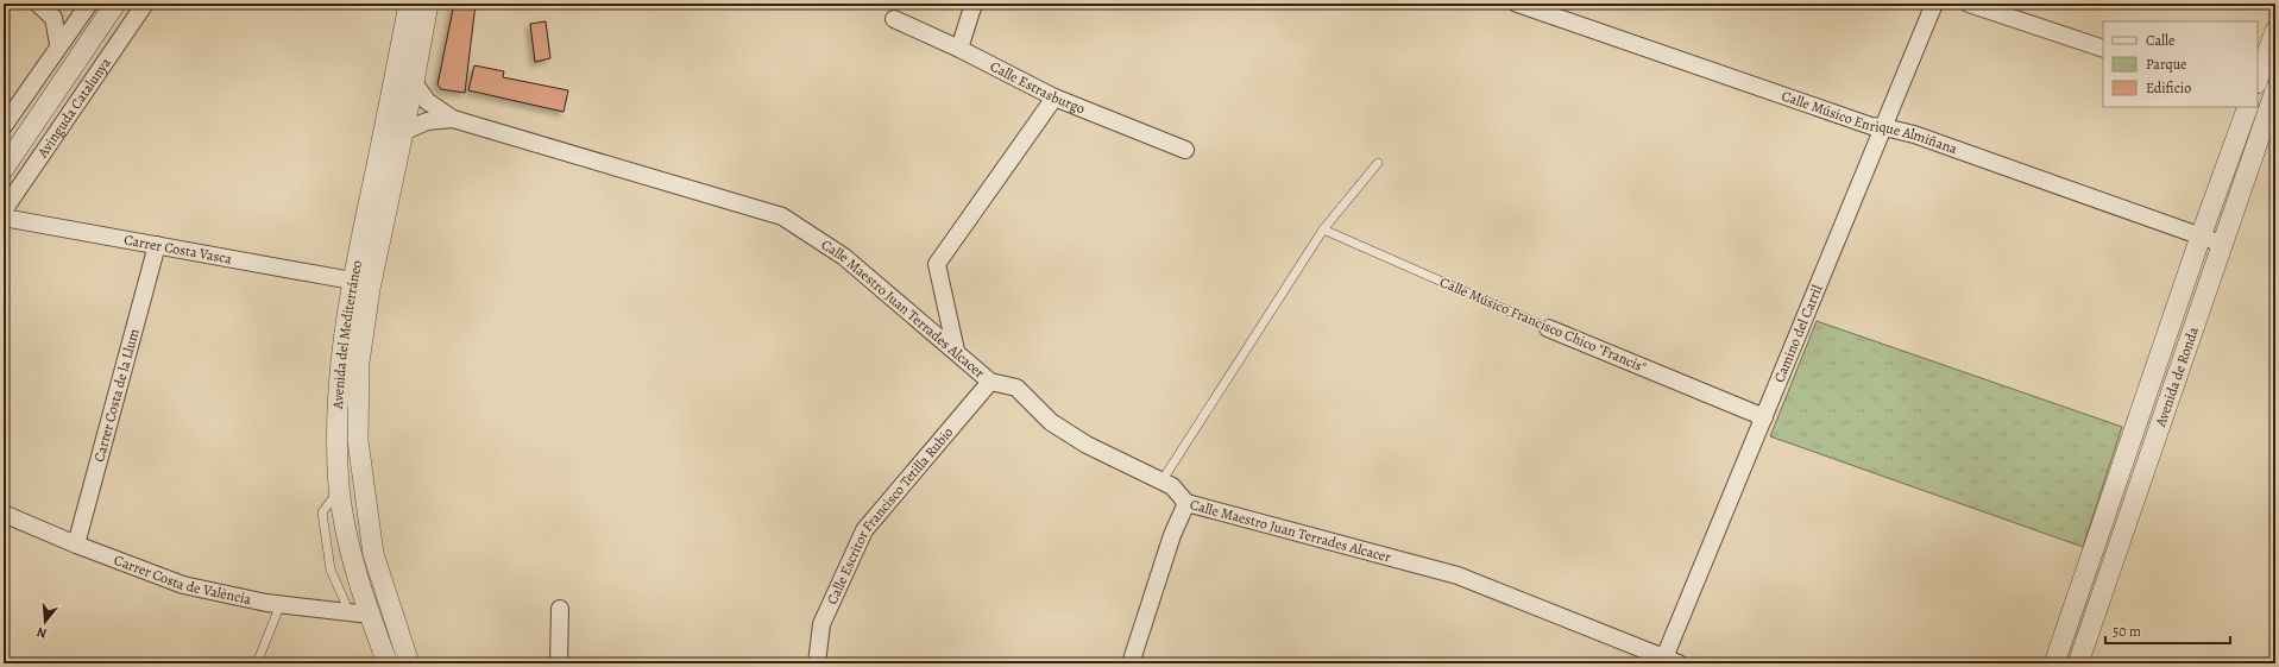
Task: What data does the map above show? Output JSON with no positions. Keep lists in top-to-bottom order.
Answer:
{
  "streets": {
    "street": [
      "Calle Estrasburgo",
      "Avinguda Catalunya",
      "Calle Músico Enrique Almiñana",
      "Carrer Costa Vasca",
      "Calle Maestro Juan Terrades Alcacer",
      "Calle Músico Francisco Chico \"Francis\"",
      "Avenida del Mediterráneo",
      "Camino del Carril",
      "Avenida de Ronda",
      "Carrer Costa de la Llum",
      "Calle Escritor Francisco Tetilla Rubio",
      "Carrer Costa de València"
    ]
  },
  "crossings": [
    ["Calle Músico Enrique Almiñana", "Camino del Carril"],
    ["Calle Músico Enrique Almiñana", "Avenida de Ronda"],
    ["Carrer Costa Vasca", "Avenida del Mediterráneo"],
    ["Carrer Costa Vasca", "Carrer Costa de la Llum"],
    ["Calle Maestro Juan Terrades Alcacer", "Avenida del Mediterráneo"],
    ["Calle Maestro Juan Terrades Alcacer", "Camino del Carril"],
    ["Calle Maestro Juan Terrades Alcacer", "Calle Escritor Francisco Tetilla Rubio"],
    ["Calle Músico Francisco Chico \"Francis\"", "Camino del Carril"],
    ["Avenida del Mediterráneo", "Carrer Costa de València"],
    ["Carrer Costa de la Llum", "Carrer Costa de València"]
  ],
  "legend": ["Calle", "Parque", "Edificio"],
  "scale_bar": "50 m",
  "north": "bottom"
}
